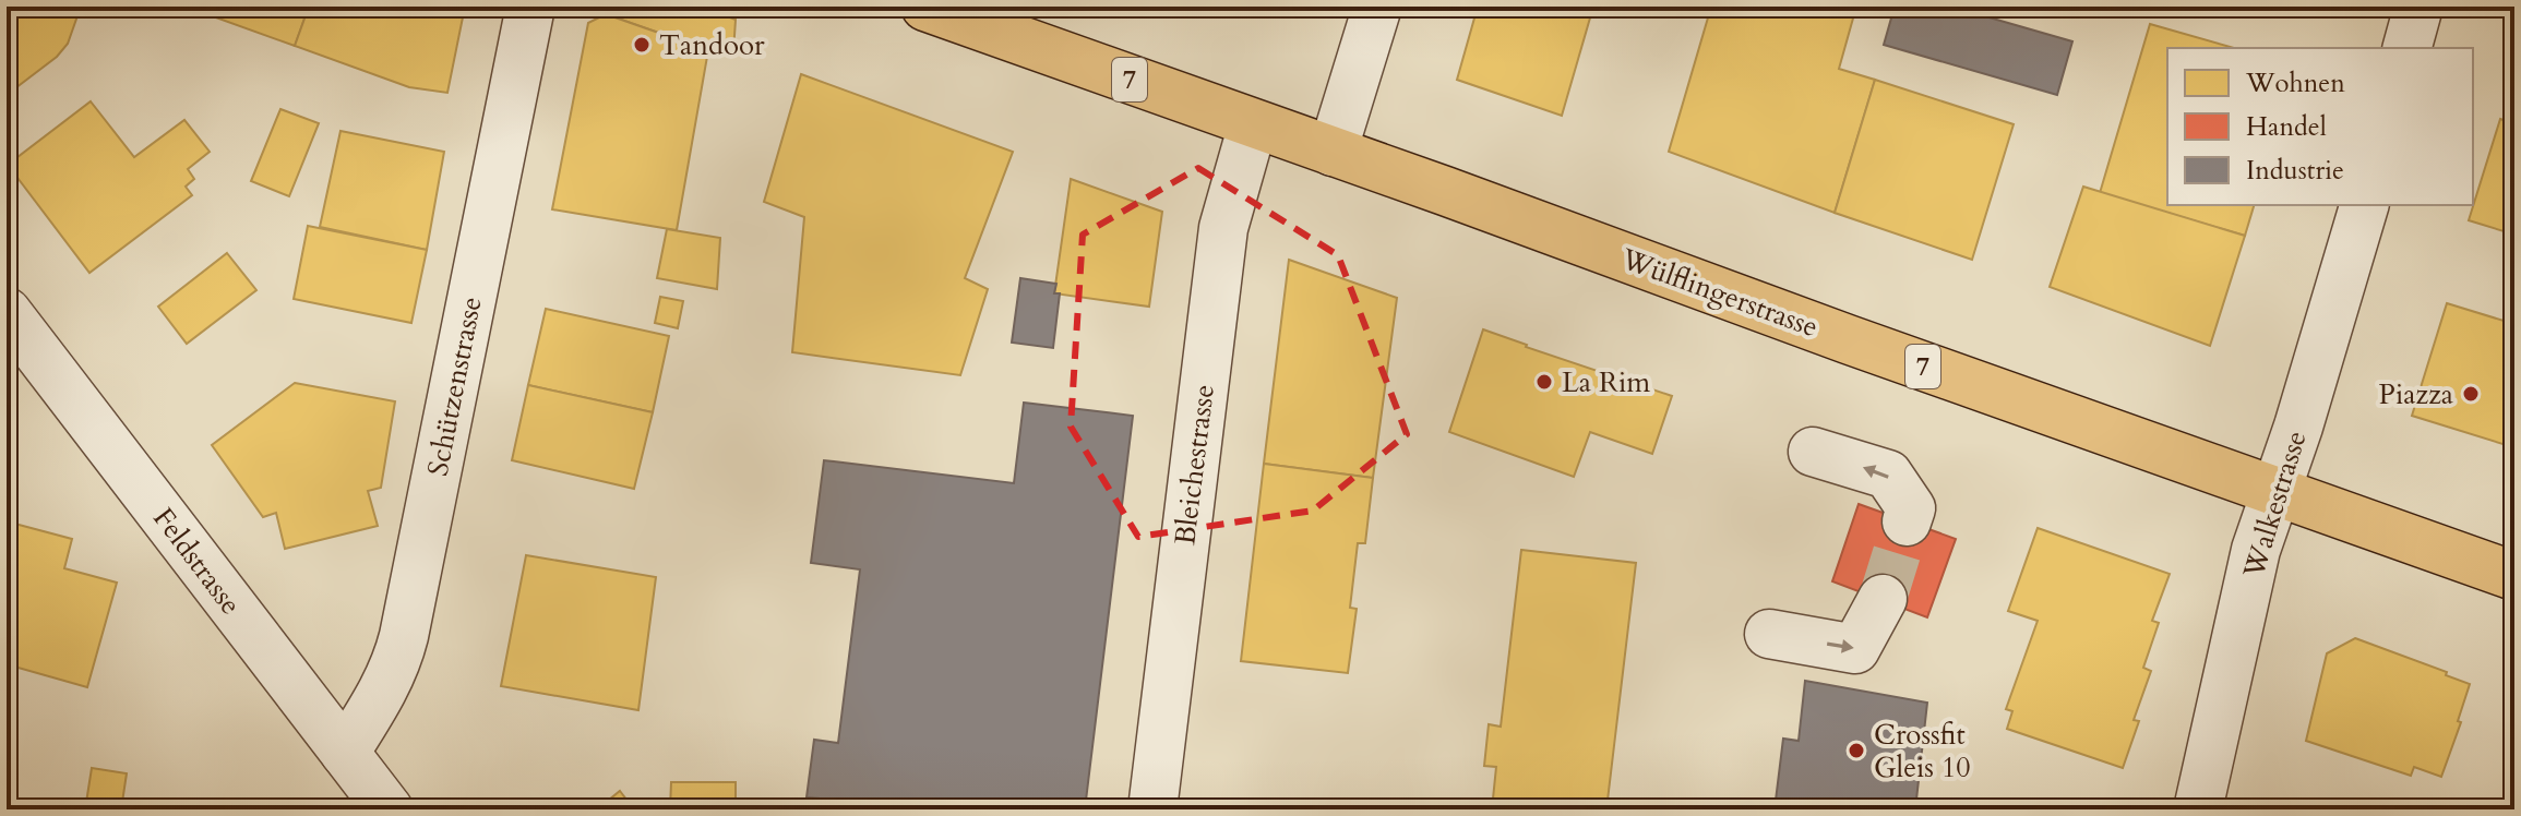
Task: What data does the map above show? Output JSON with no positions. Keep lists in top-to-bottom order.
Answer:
{
  "streets": {
    "main road": ["7", "Wülflingerstrasse"],
    "street": [
      "Schützenstrasse",
      "Bleichestrasse",
      "Walkestrasse",
      "Feldstrasse"
    ]
  },
  "crossings": [
    ["Wülflingerstrasse", "Bleichestrasse"],
    ["Wülflingerstrasse", "Walkestrasse"],
    ["Schützenstrasse", "Feldstrasse"]
  ],
  "places": [
    "Tandoor",
    "La Rim",
    "Piazza",
    "Crossfit Gleis 10"
  ],
  "legend": ["Wohnen", "Handel", "Industrie"]
}
